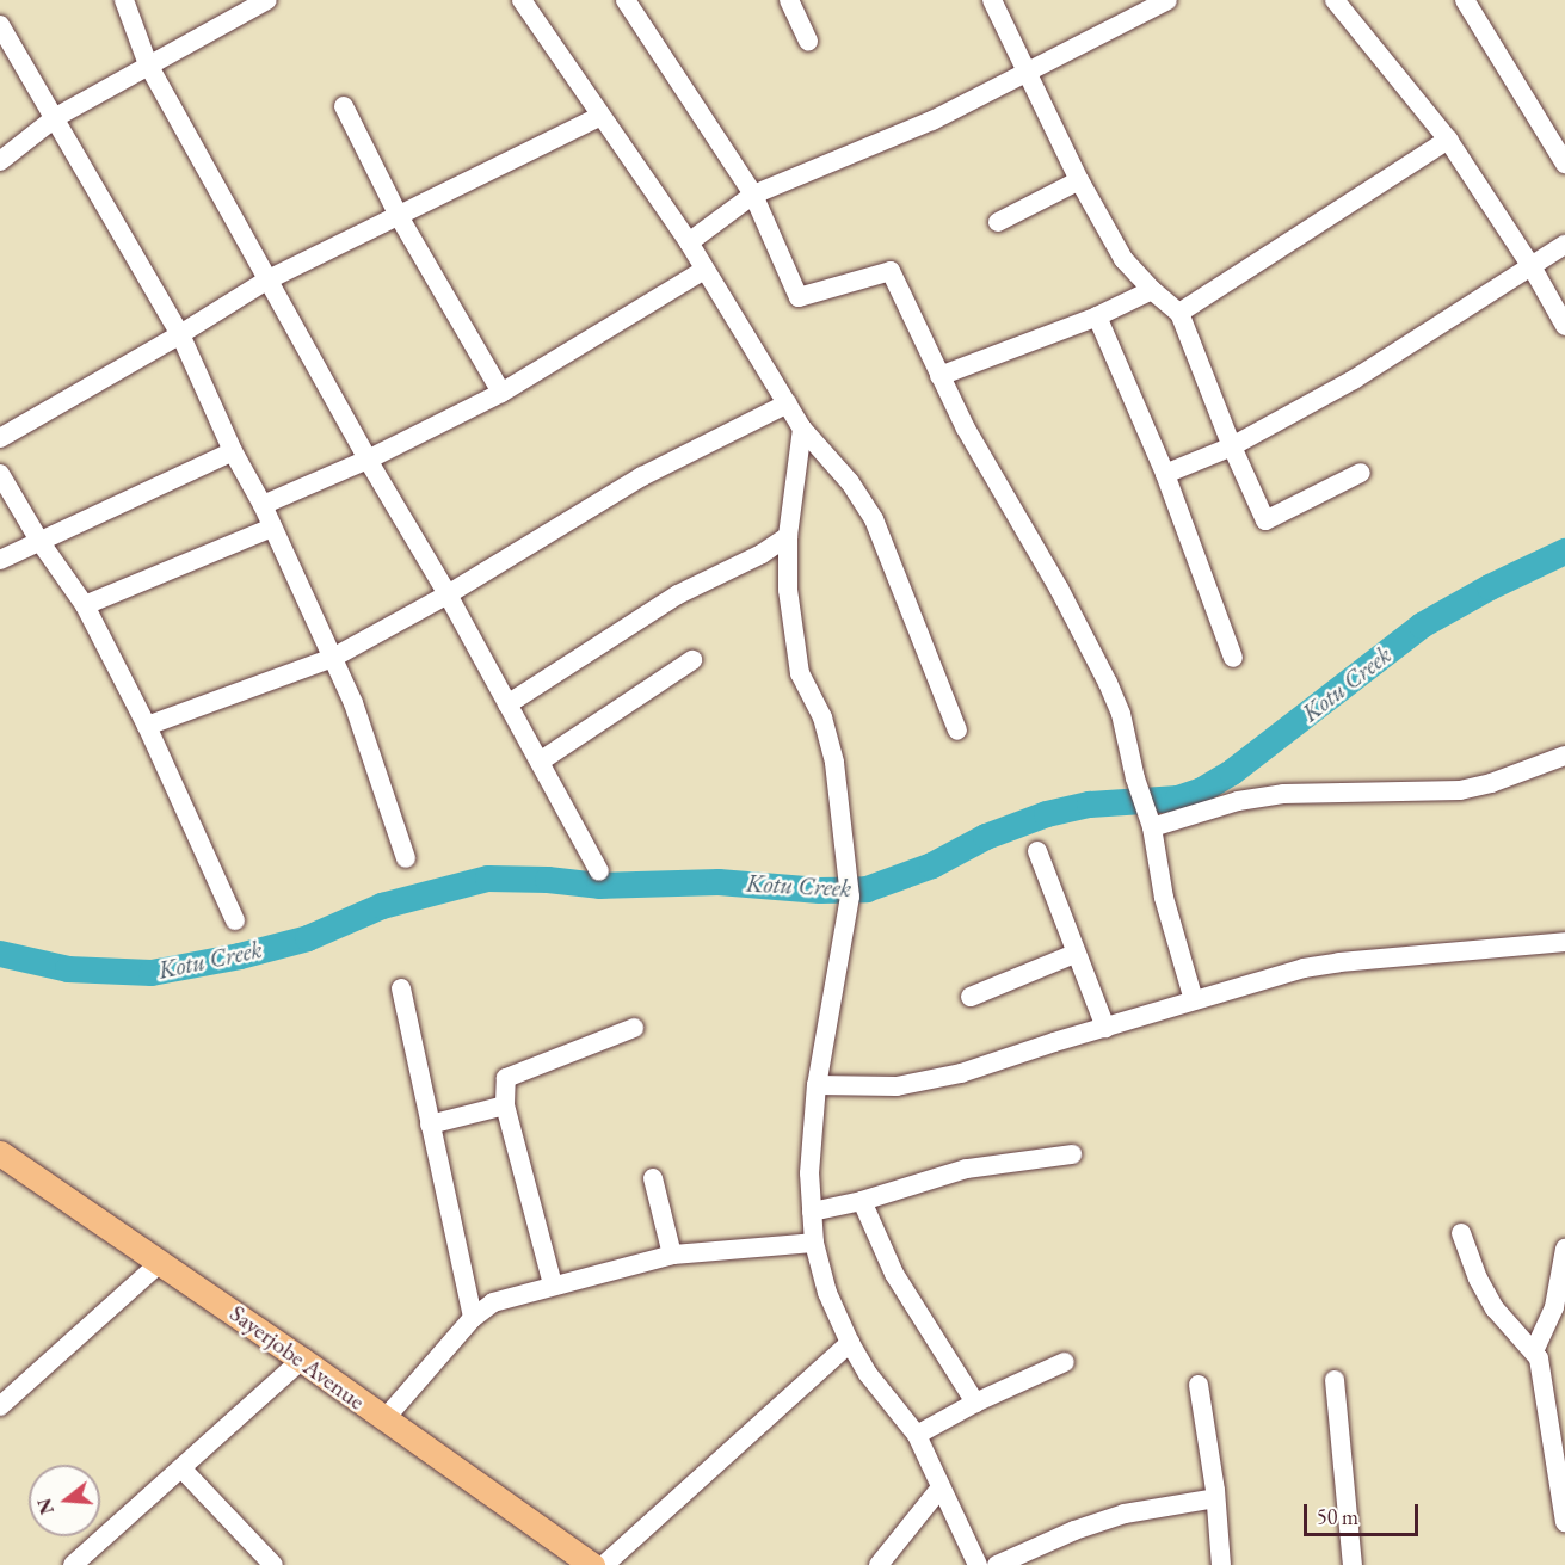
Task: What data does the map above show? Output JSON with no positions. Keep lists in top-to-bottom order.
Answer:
{
  "streets": {
    "main road": ["Sayerjobe Avenue"]
  },
  "water": ["Kotu Creek"],
  "scale_bar": "50 m",
  "north": "left"
}
